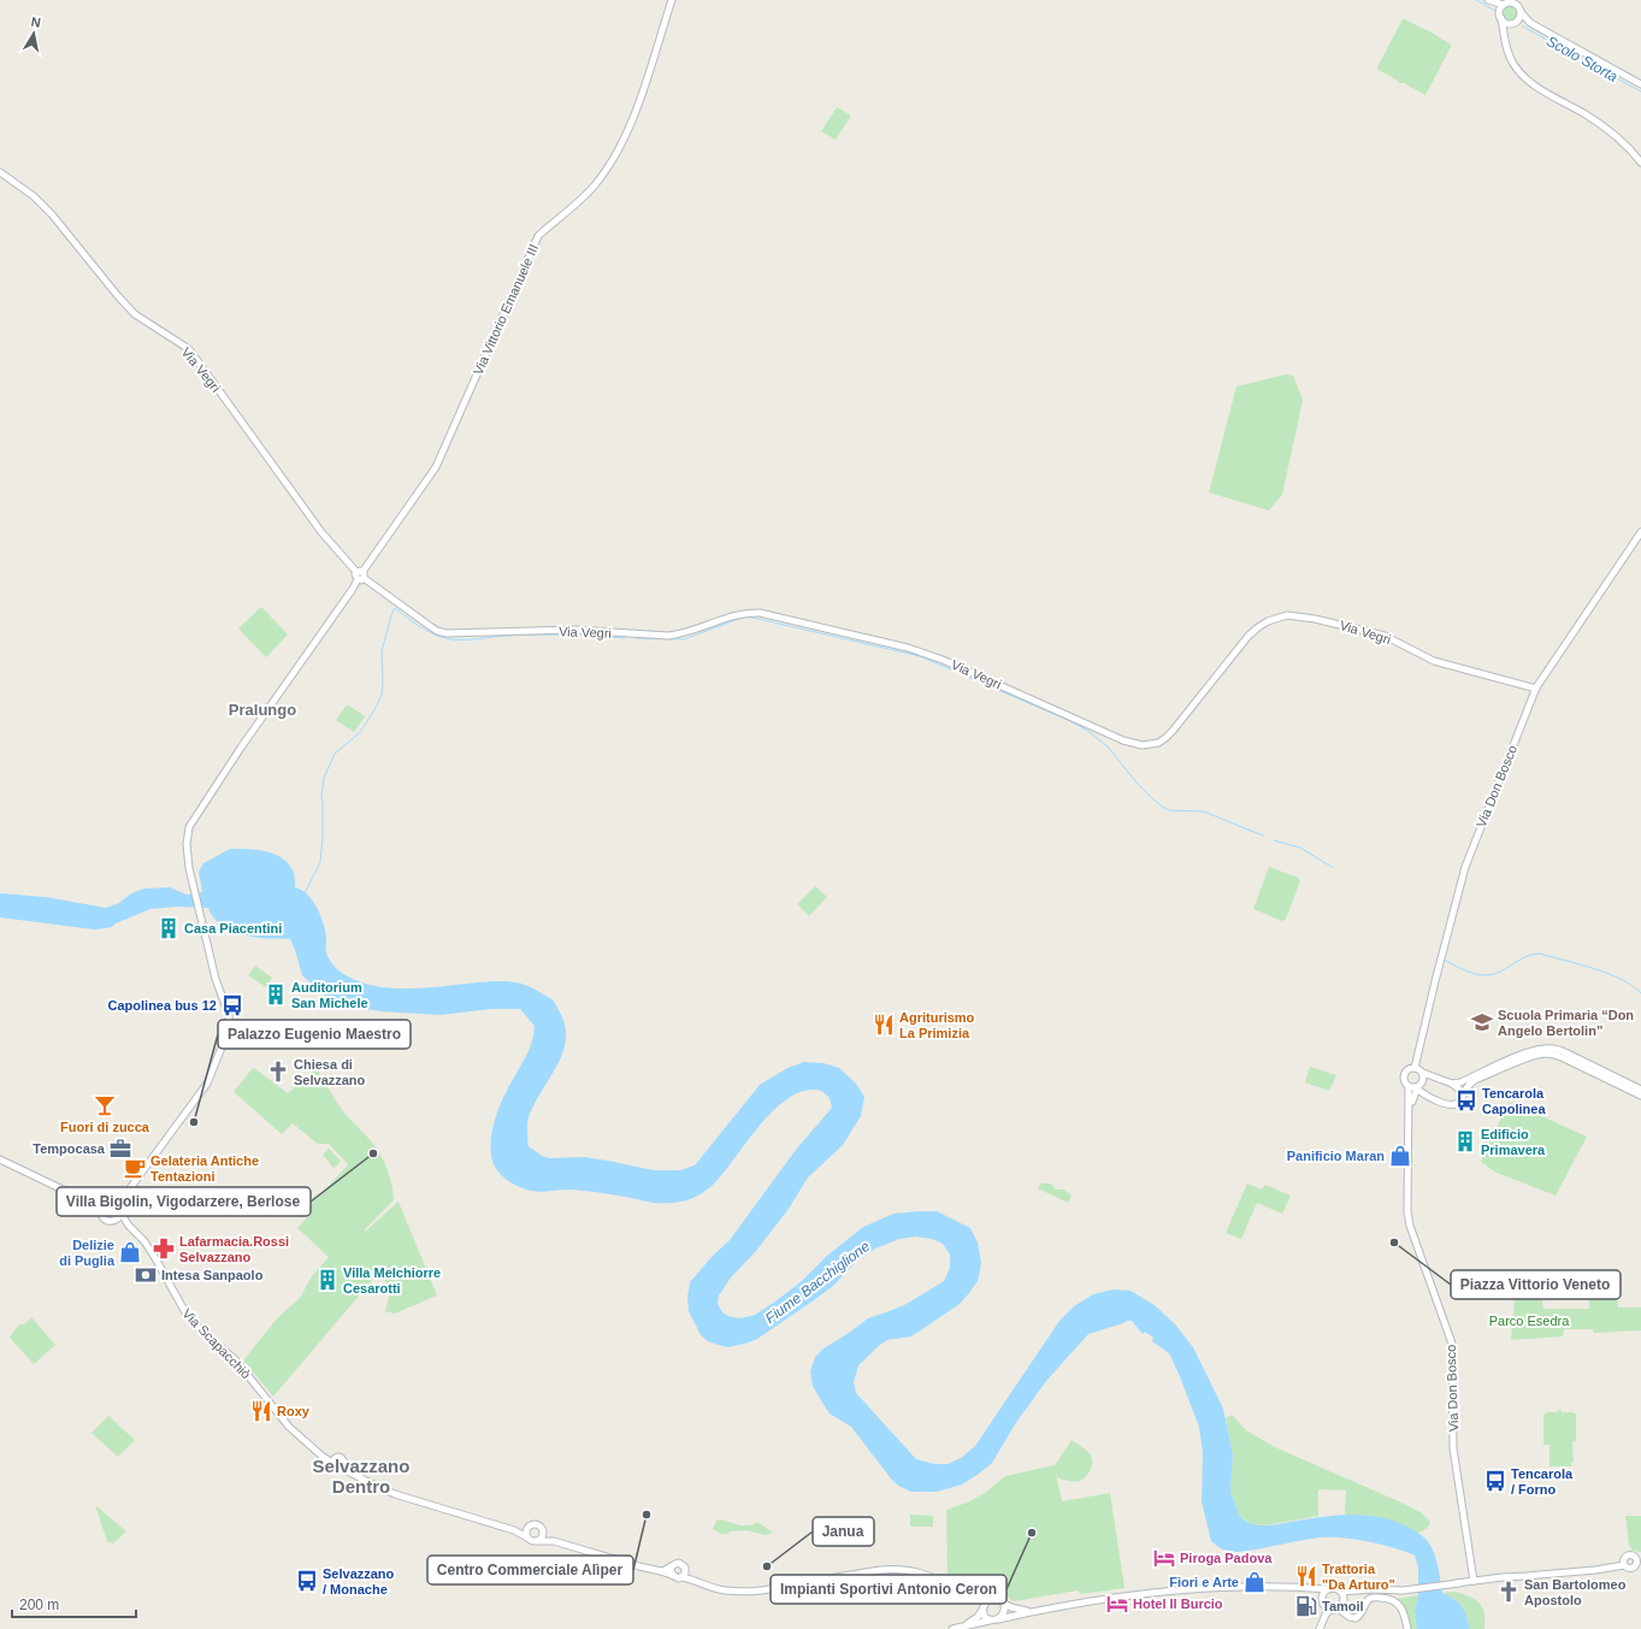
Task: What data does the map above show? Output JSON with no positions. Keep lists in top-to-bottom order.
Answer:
{
  "streets": {
    "street": [
      "Via Vittorio Emanuele III",
      "Via Vegri",
      "Via Don Bosco",
      "Via Scapacchiò"
    ]
  },
  "crossings": [
    ["Via Vittorio Emanuele III", "Via Vegri"],
    ["Via Vegri", "Via Don Bosco"]
  ],
  "districts": ["Pralungo", "Selvazzano Dentro"],
  "water": ["Scolo Storta", "Fiume Bacchiglione"],
  "parks": ["Parco Esedra"],
  "places": {
    "building": [
      "Casa Piacentini",
      "Auditorium San Michele",
      "Edificio Primavera",
      "Villa Melchiorre Cesarotti"
    ],
    "bus stop": [
      "Capolinea bus 12",
      "Tencarola Capolinea",
      "Tencarola / Forno",
      "Selvazzano / Monache"
    ],
    "school or university": ["Scuola Primaria “Don Angelo Bertolin”"],
    "restaurant": ["Agriturismo La Primizia", "Roxy", "Trattoria \"Da Arturo\""],
    "church": ["Chiesa di Selvazzano", "San Bartolomeo Apostolo"],
    "bar": ["Fuori di zucca"],
    "other": [
      "Palazzo Eugenio Maestro",
      "Villa Bigolin, Vigodarzere, Berlose",
      "Piazza Vittorio Veneto",
      "Centro Commerciale Alìper",
      "Impianti Sportivi Antonio Ceron",
      "Janua"
    ],
    "office": ["Tempocasa"],
    "shop": ["Panificio Maran", "Delizie di Puglia", "Fiori e Arte"],
    "cafe": ["Gelateria Antiche Tentazioni"],
    "pharmacy": ["Lafarmacia.Rossi Selvazzano"],
    "bank": ["Intesa Sanpaolo"],
    "hotel": ["Piroga Padova", "Hotel Il Burcio"],
    "fuel station": ["Tamoil"]
  },
  "scale_bar": "200 m",
  "north": "top"
}
